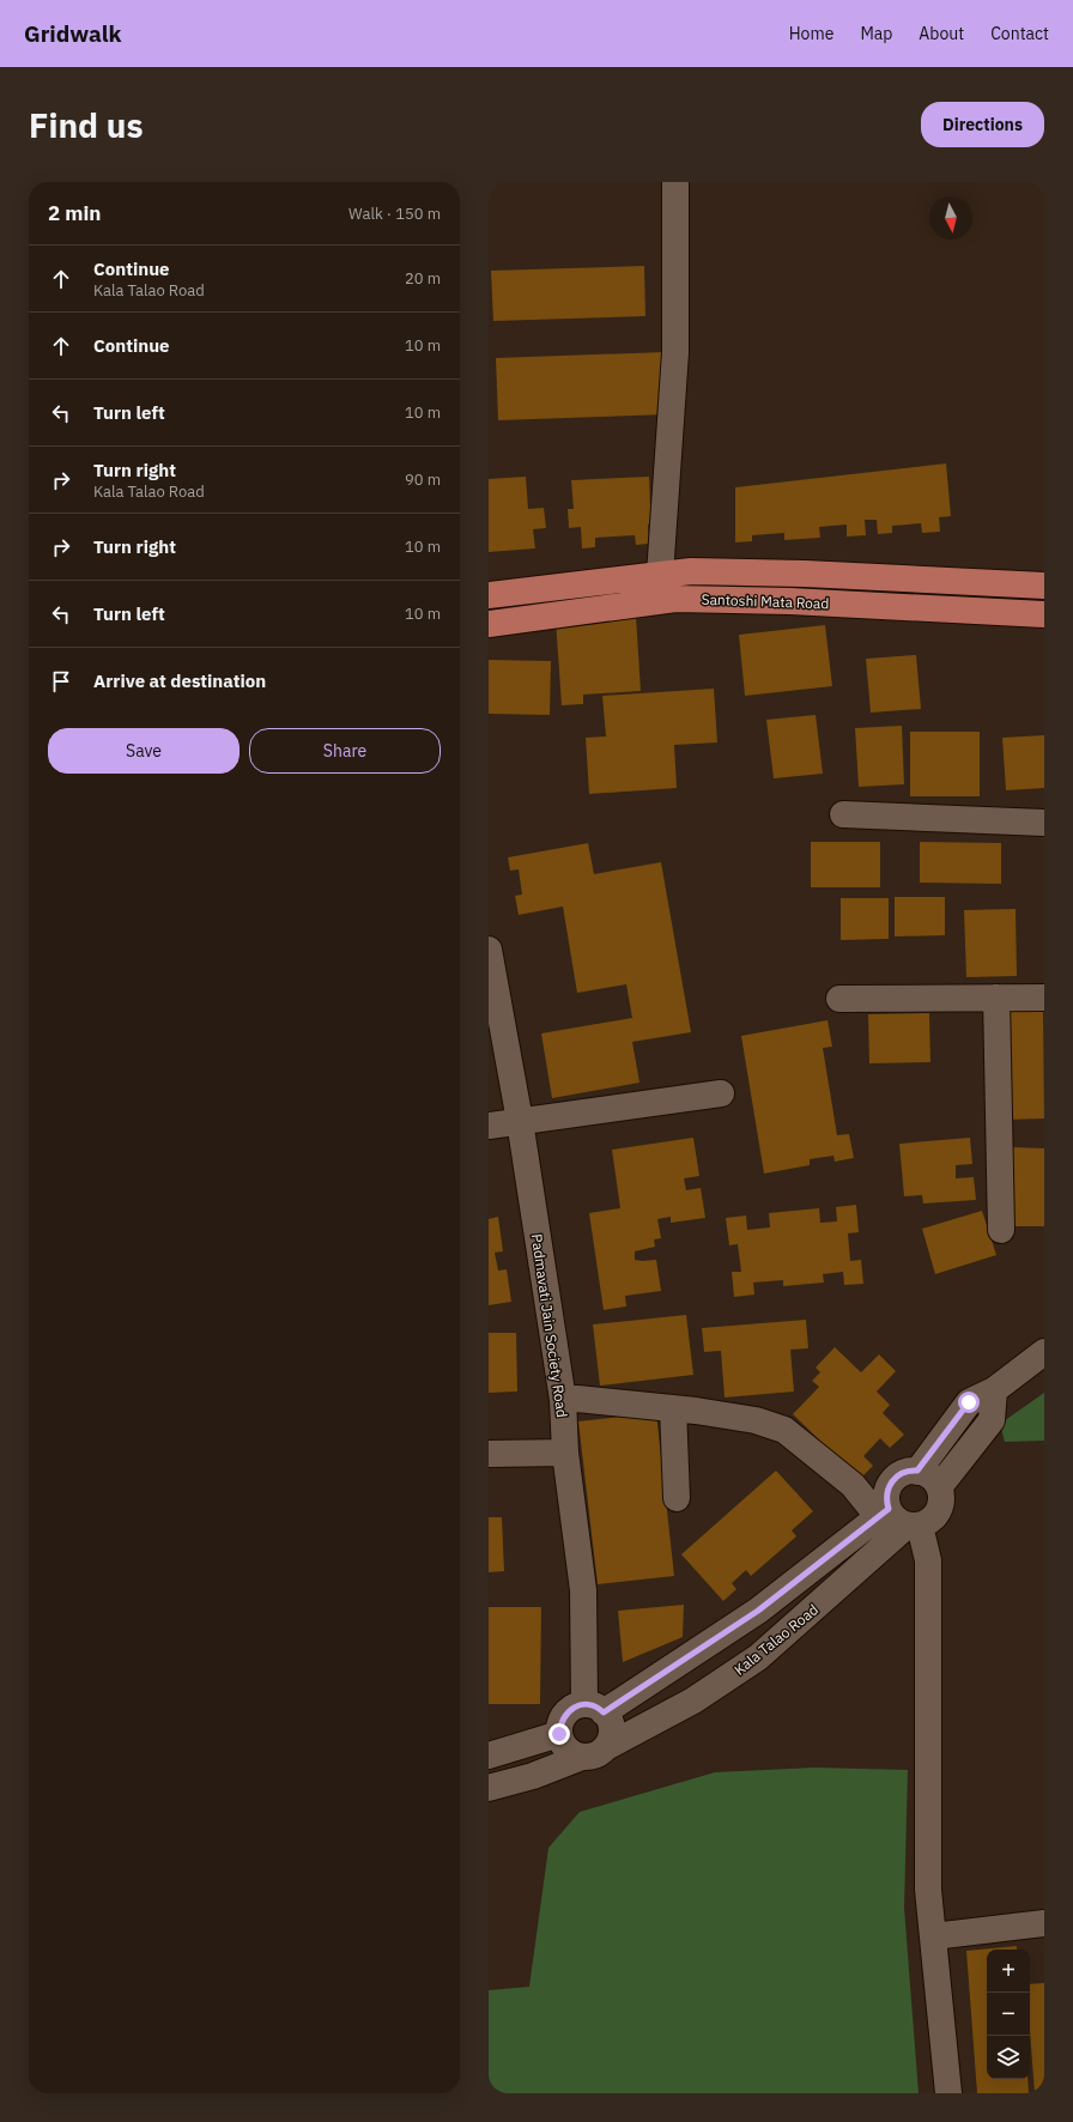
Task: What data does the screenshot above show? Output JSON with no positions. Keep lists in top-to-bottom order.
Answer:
{
  "streets": {
    "main road": ["Santoshi Mata Road"],
    "street": ["Padmavati Jain Society Road", "Kala Talao Road"]
  },
  "crossings": [
    ["Padmavati Jain Society Road", "Kala Talao Road"]
  ],
  "north": "bottom",
  "page": {
    "header": "Gridwalk",
    "nav": [
      "Home",
      "Map",
      "About",
      "Contact"
    ],
    "buttons": [
      "Directions",
      ["Save", "Share"]
    ],
    "title": "Find us",
    "heading": ["2 min", "Walk · 150 m"],
    "list": [
      ["Continue", "Kala Talao Road", "20 m"],
      ["Continue", "10 m"],
      ["Turn left", "10 m"],
      ["Turn right", "Kala Talao Road", "90 m"],
      ["Turn right", "10 m"],
      ["Turn left", "10 m"],
      "Arrive at destination"
    ],
    "map_buttons": ["+", "−"]
  }
}
